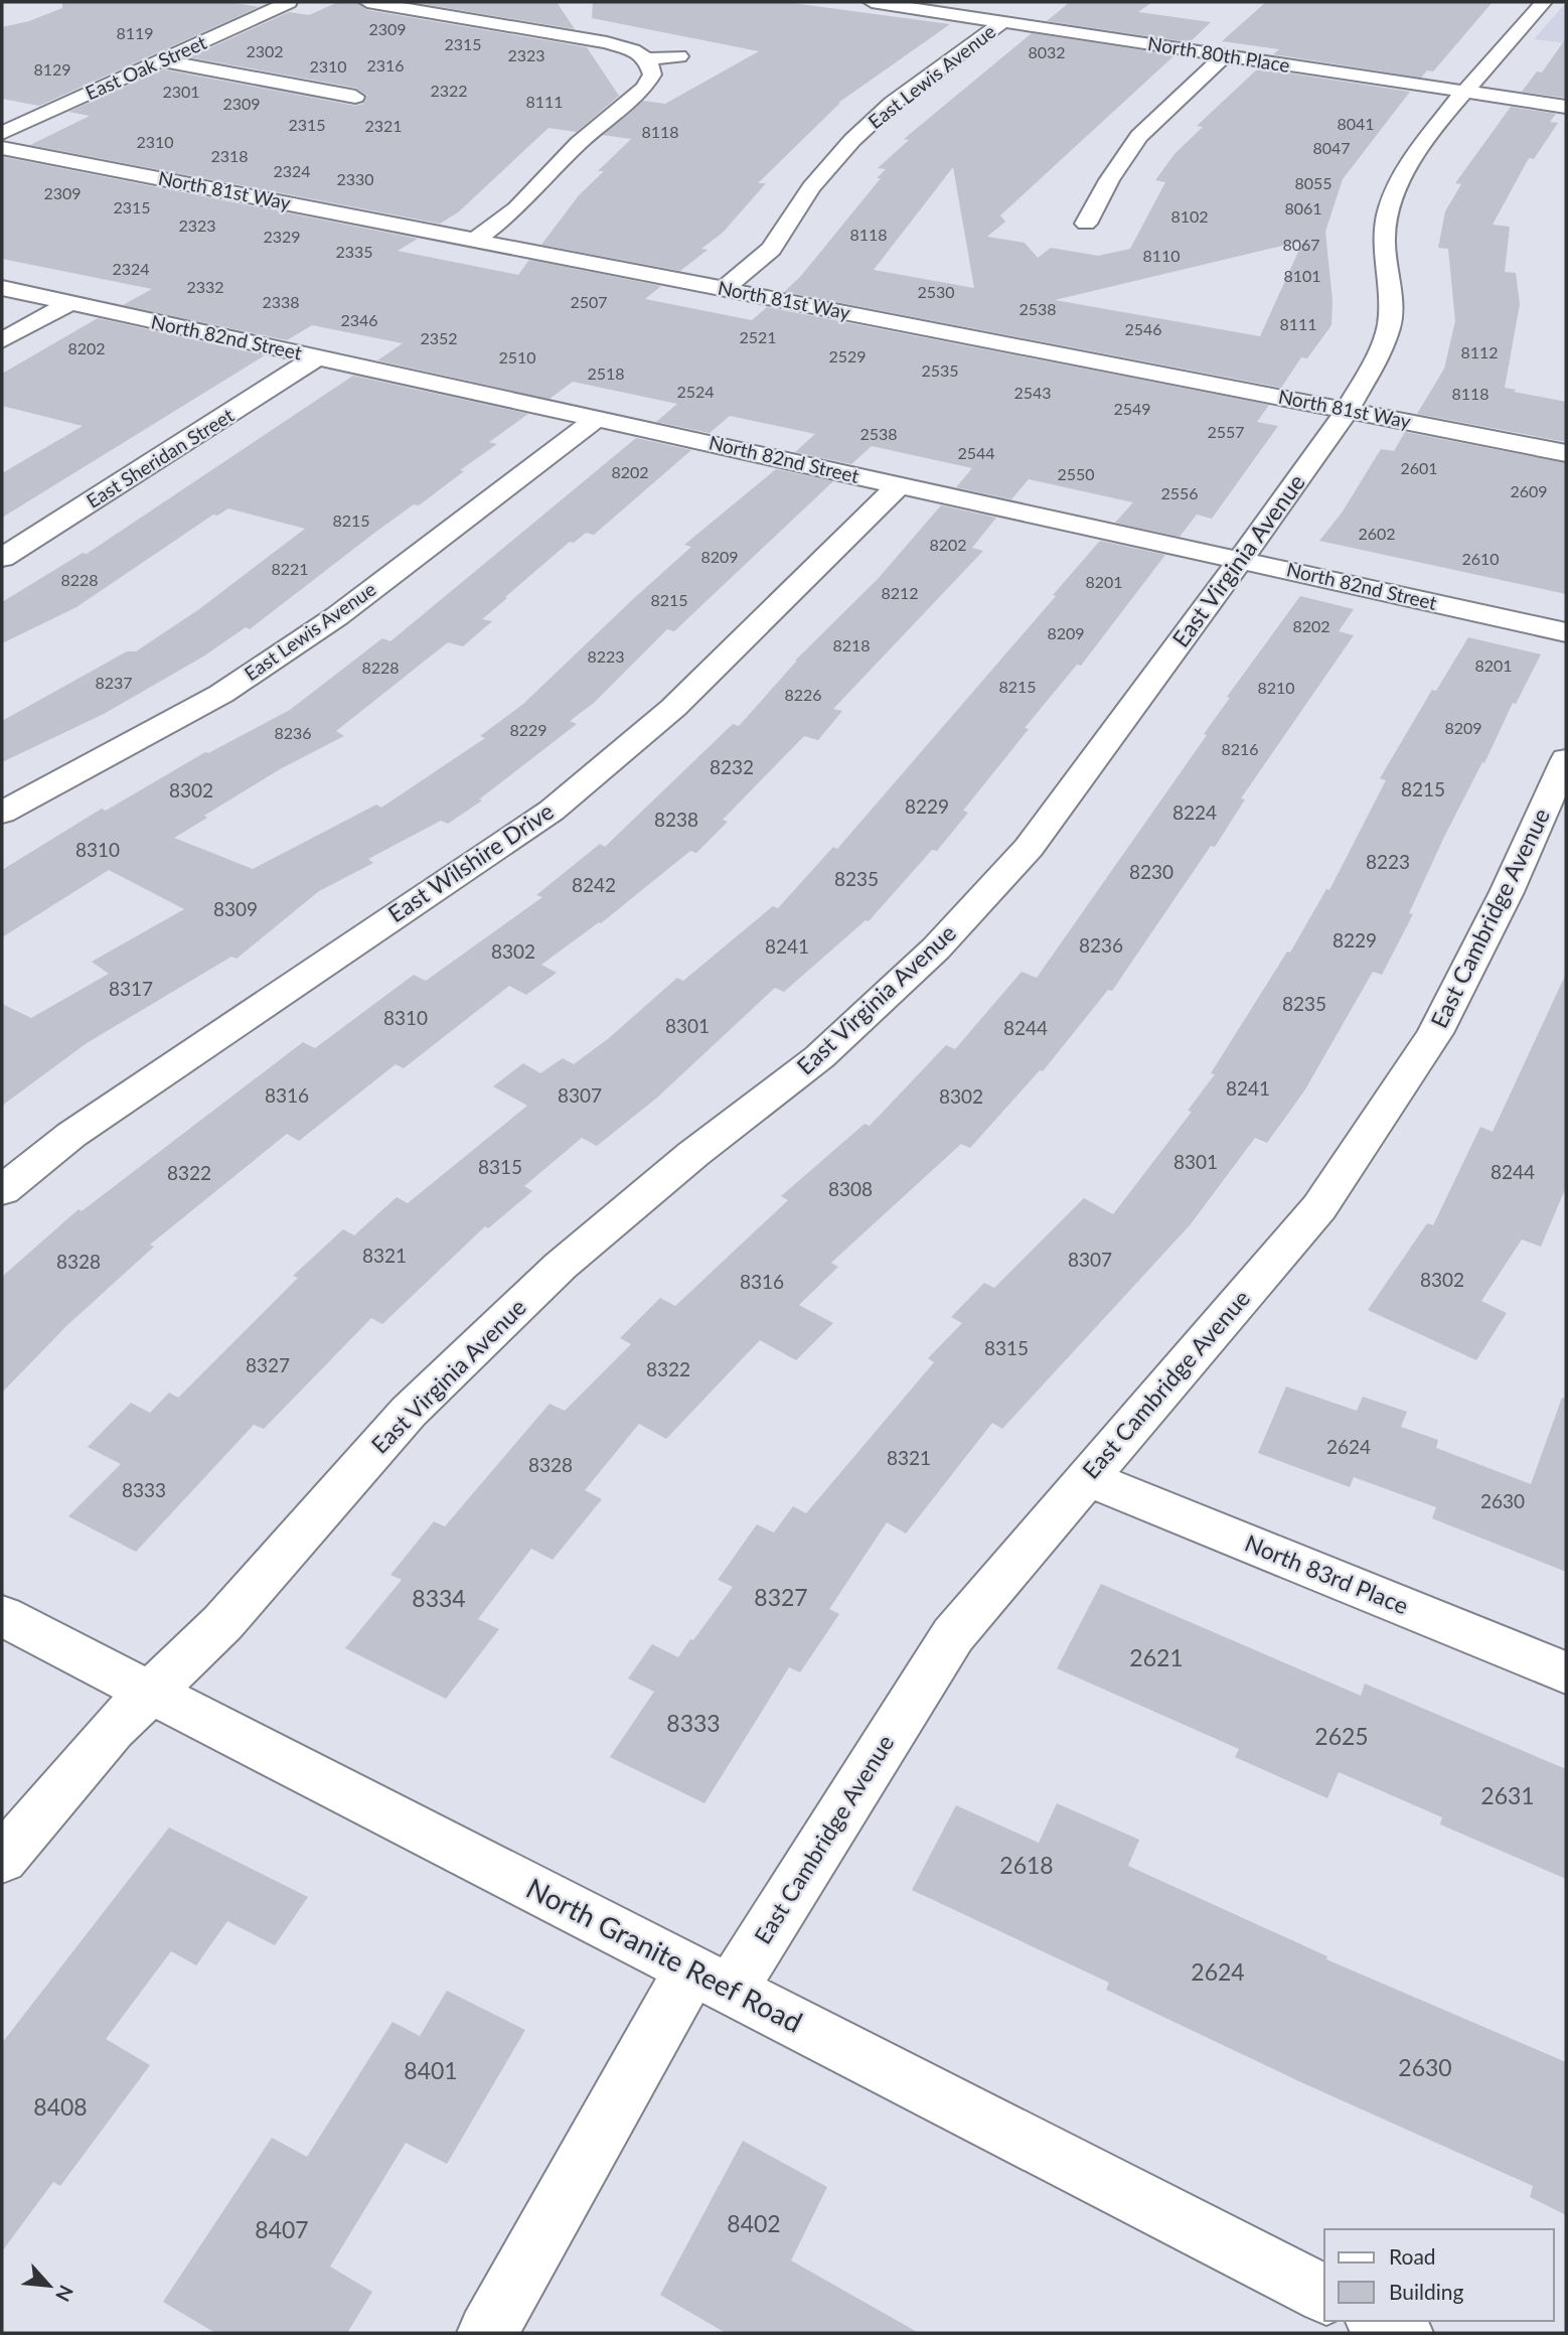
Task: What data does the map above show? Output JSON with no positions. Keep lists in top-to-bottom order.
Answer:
{
  "streets": {
    "street": [
      "North 80th Place",
      "East Oak Street",
      "East Lewis Avenue",
      "North 81st Way",
      "North 82nd Street",
      "East Sheridan Street",
      "East Virginia Avenue",
      "East Wilshire Drive",
      "East Cambridge Avenue",
      "North 83rd Place",
      "North Granite Reef Road"
    ]
  },
  "crossings": [
    ["North 80th Place", "East Lewis Avenue"],
    ["North 80th Place", "East Virginia Avenue"],
    ["East Lewis Avenue", "North 81st Way"],
    ["East Lewis Avenue", "North 82nd Street"],
    ["North 81st Way", "East Virginia Avenue"],
    ["North 82nd Street", "East Sheridan Street"],
    ["North 82nd Street", "East Virginia Avenue"],
    ["North 82nd Street", "East Wilshire Drive"],
    ["East Virginia Avenue", "North Granite Reef Road"],
    ["East Cambridge Avenue", "North 83rd Place"],
    ["East Cambridge Avenue", "North Granite Reef Road"]
  ],
  "house_numbers": [
    "2309",
    "8119",
    "2315",
    "2302",
    "8032",
    "2323",
    "2316",
    "2310",
    "8129",
    "2322",
    "2301",
    "8111",
    "2309",
    "8041",
    "2315",
    "2321",
    "8118",
    "2310",
    "8047",
    "2318",
    "2324",
    "2330",
    "8055",
    "2309",
    "2315",
    "8061",
    "8102",
    "2323",
    "8118",
    "2329",
    "8067",
    "2335",
    "8110",
    "2324",
    "8101",
    "2332",
    "2530",
    "2338",
    "2507",
    "2538",
    "2346",
    "8111",
    "2546",
    "2521",
    "2352",
    "8202",
    "8112",
    "2529",
    "2510",
    "2535",
    "2518",
    "2524",
    "2543",
    "8118",
    "2549",
    "2557",
    "2538",
    "2544",
    "2601",
    "8202",
    "2550",
    "2609",
    "2556",
    "8215",
    "2602",
    "8202",
    "8209",
    "2610",
    "8221",
    "8228",
    "8201",
    "8212",
    "8215",
    "8202",
    "8209",
    "8218",
    "8223",
    "8201",
    "8228",
    "8237",
    "8215",
    "8210",
    "8226",
    "8209",
    "8229",
    "8236",
    "8216",
    "8232",
    "8215",
    "8302",
    "8229",
    "8224",
    "8238",
    "8310",
    "8223",
    "8230",
    "8235",
    "8242",
    "8309",
    "8229",
    "8236",
    "8241",
    "8302",
    "8317",
    "8235",
    "8310",
    "8301",
    "8244",
    "8241",
    "8316",
    "8307",
    "8302",
    "8301",
    "8315",
    "8244",
    "8322",
    "8308",
    "8321",
    "8307",
    "8328",
    "8302",
    "8316",
    "8315",
    "8327",
    "8322",
    "2624",
    "8321",
    "8328",
    "8333",
    "2630",
    "8327",
    "8334",
    "2621",
    "8333",
    "2625",
    "2631",
    "2618",
    "2624",
    "2630",
    "8401",
    "8408",
    "8402",
    "8407"
  ],
  "legend": ["Road", "Building"],
  "north": "bottom right"
}
